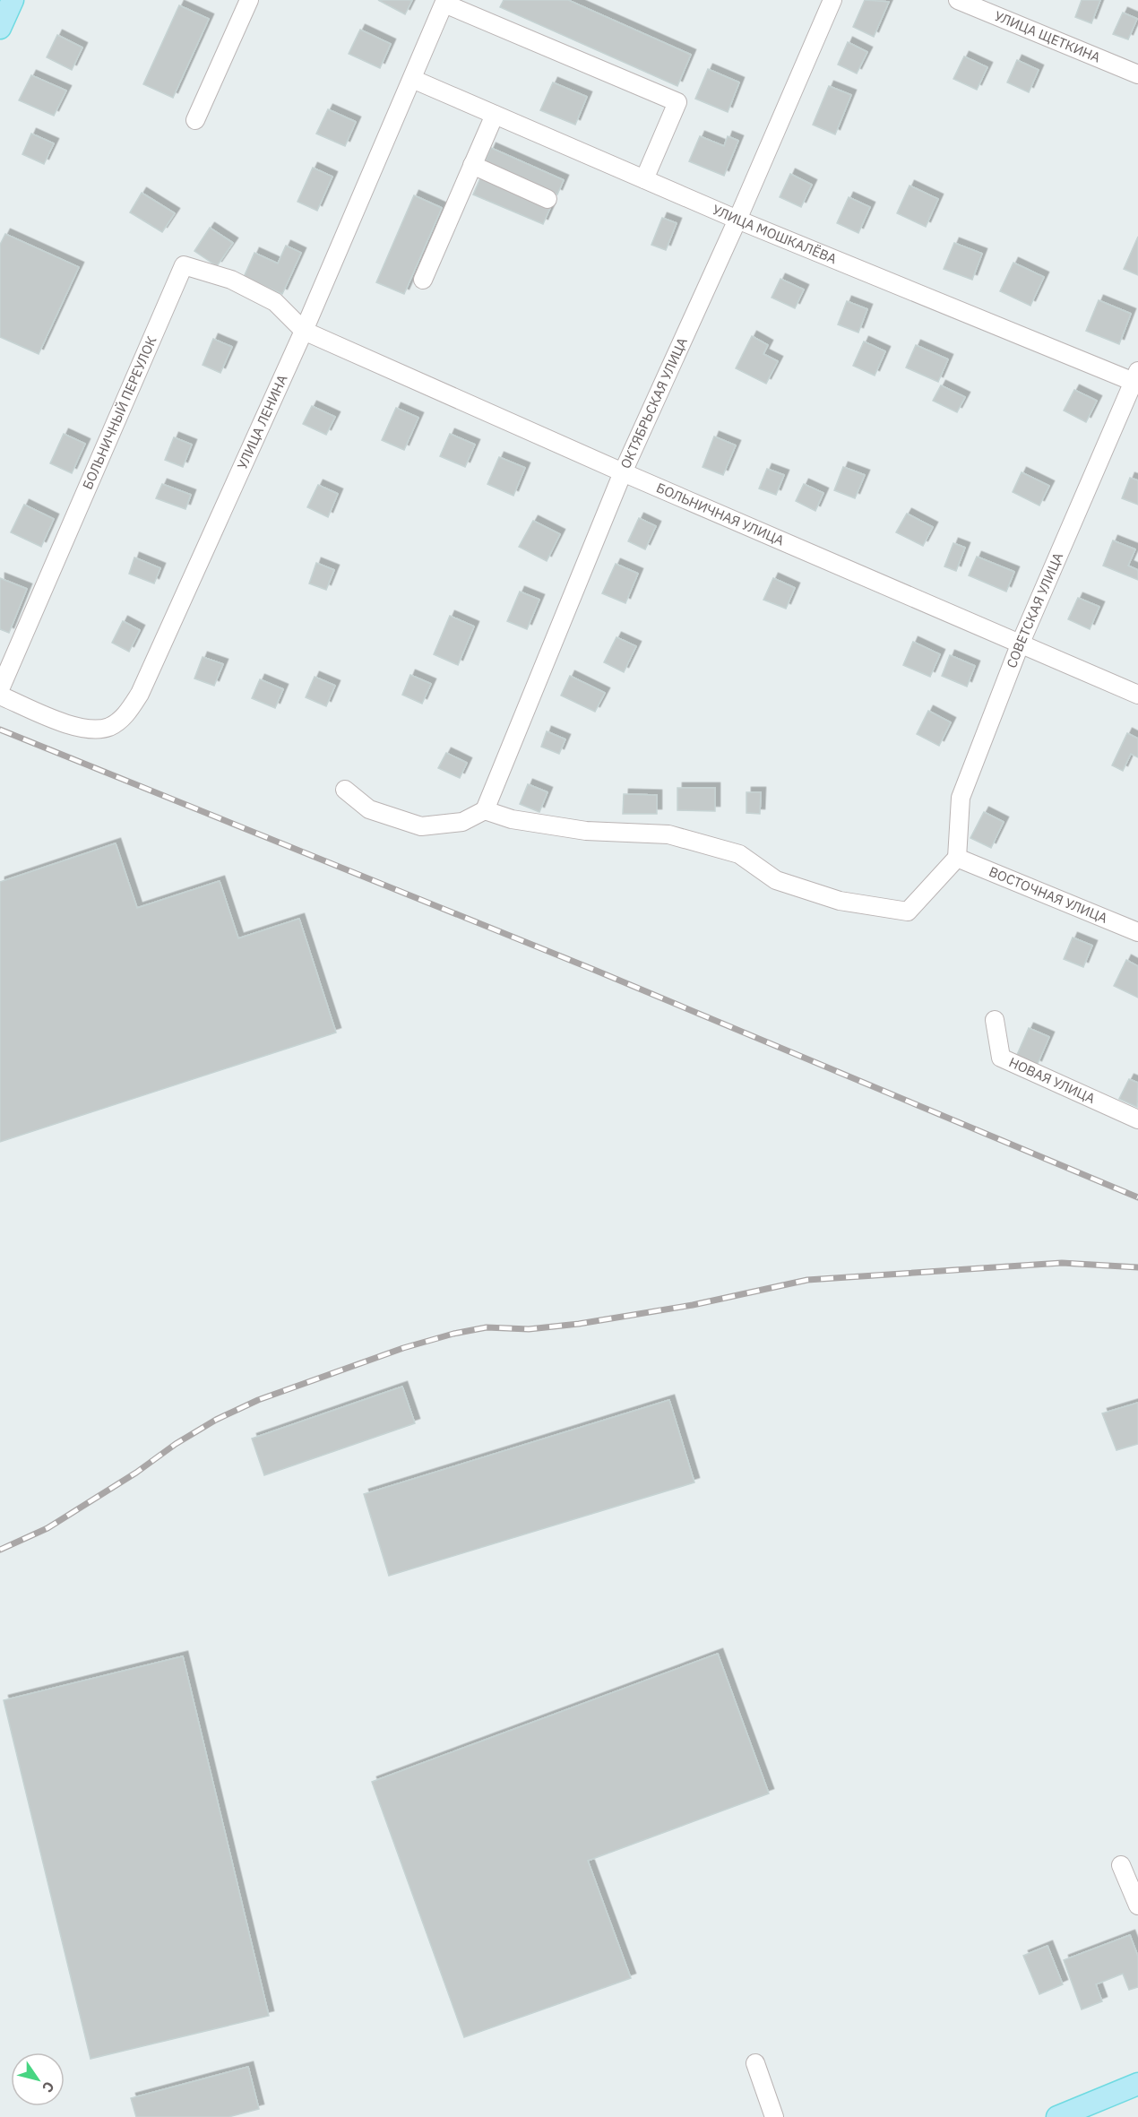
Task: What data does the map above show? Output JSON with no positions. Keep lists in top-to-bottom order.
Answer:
{
  "streets": {
    "street": [
      "УЛИЦА ЩЕТКИНА",
      "УЛИЦА МОШКАЛЁВА",
      "ОКТЯБРЬСКАЯ УЛИЦА",
      "БОЛЬНИЧНЫЙ ПЕРЕУЛОК",
      "УЛИЦА ЛЕНИНА",
      "БОЛЬНИЧНАЯ УЛИЦА",
      "СОВЕТСКАЯ УЛИЦА",
      "ВОСТОЧНАЯ УЛИЦА",
      "НОВАЯ УЛИЦА"
    ]
  },
  "crossings": [
    ["УЛИЦА МОШКАЛЁВА", "ОКТЯБРЬСКАЯ УЛИЦА"],
    ["УЛИЦА МОШКАЛЁВА", "УЛИЦА ЛЕНИНА"],
    ["УЛИЦА МОШКАЛЁВА", "СОВЕТСКАЯ УЛИЦА"],
    ["ОКТЯБРЬСКАЯ УЛИЦА", "БОЛЬНИЧНАЯ УЛИЦА"],
    ["БОЛЬНИЧНЫЙ ПЕРЕУЛОК", "УЛИЦА ЛЕНИНА"],
    ["БОЛЬНИЧНЫЙ ПЕРЕУЛОК", "БОЛЬНИЧНАЯ УЛИЦА"],
    ["УЛИЦА ЛЕНИНА", "БОЛЬНИЧНАЯ УЛИЦА"],
    ["БОЛЬНИЧНАЯ УЛИЦА", "СОВЕТСКАЯ УЛИЦА"],
    ["СОВЕТСКАЯ УЛИЦА", "ВОСТОЧНАЯ УЛИЦА"]
  ],
  "north": "bottom right"
}
